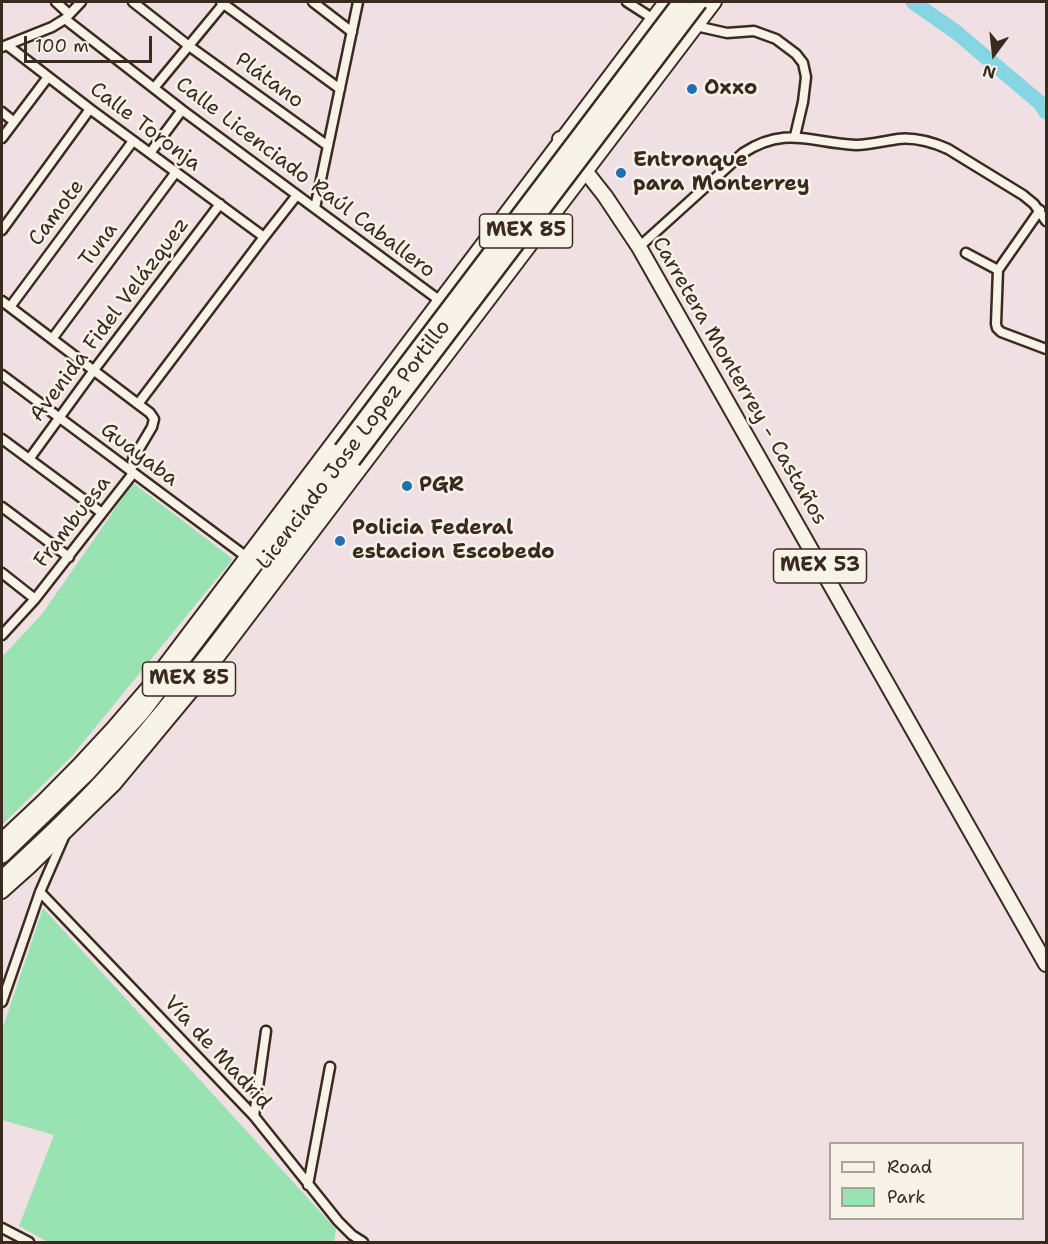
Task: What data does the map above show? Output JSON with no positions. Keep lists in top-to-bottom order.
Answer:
{
  "streets": {
    "highway": ["MEX 85", "Licenciado Jose Lopez Portillo"],
    "main road": ["Carretera Monterrey - Castaños", "MEX 53"],
    "street": [
      "Plátano",
      "Calle Toronja",
      "Calle Licenciado Raúl Caballero",
      "Camote",
      "Tuna",
      "Avenida Fidel Velázquez",
      "Guayaba",
      "Frambuesa",
      "Vía de Madrid"
    ]
  },
  "crossings": [
    ["Calle Toronja", "Camote"],
    ["Calle Toronja", "Tuna"],
    ["Calle Toronja", "Avenida Fidel Velázquez"],
    ["Calle Licenciado Raúl Caballero", "Licenciado Jose Lopez Portillo"],
    ["Avenida Fidel Velázquez", "Guayaba"],
    ["Carretera Monterrey - Castaños", "Licenciado Jose Lopez Portillo"],
    ["Licenciado Jose Lopez Portillo", "Guayaba"],
    ["Guayaba", "Frambuesa"]
  ],
  "places": [
    "Oxxo",
    "Entronque para Monterrey",
    "PGR",
    "Policia Federal estacion Escobedo"
  ],
  "legend": ["Road", "Park"],
  "scale_bar": "100 m",
  "north": "bottom"
}
